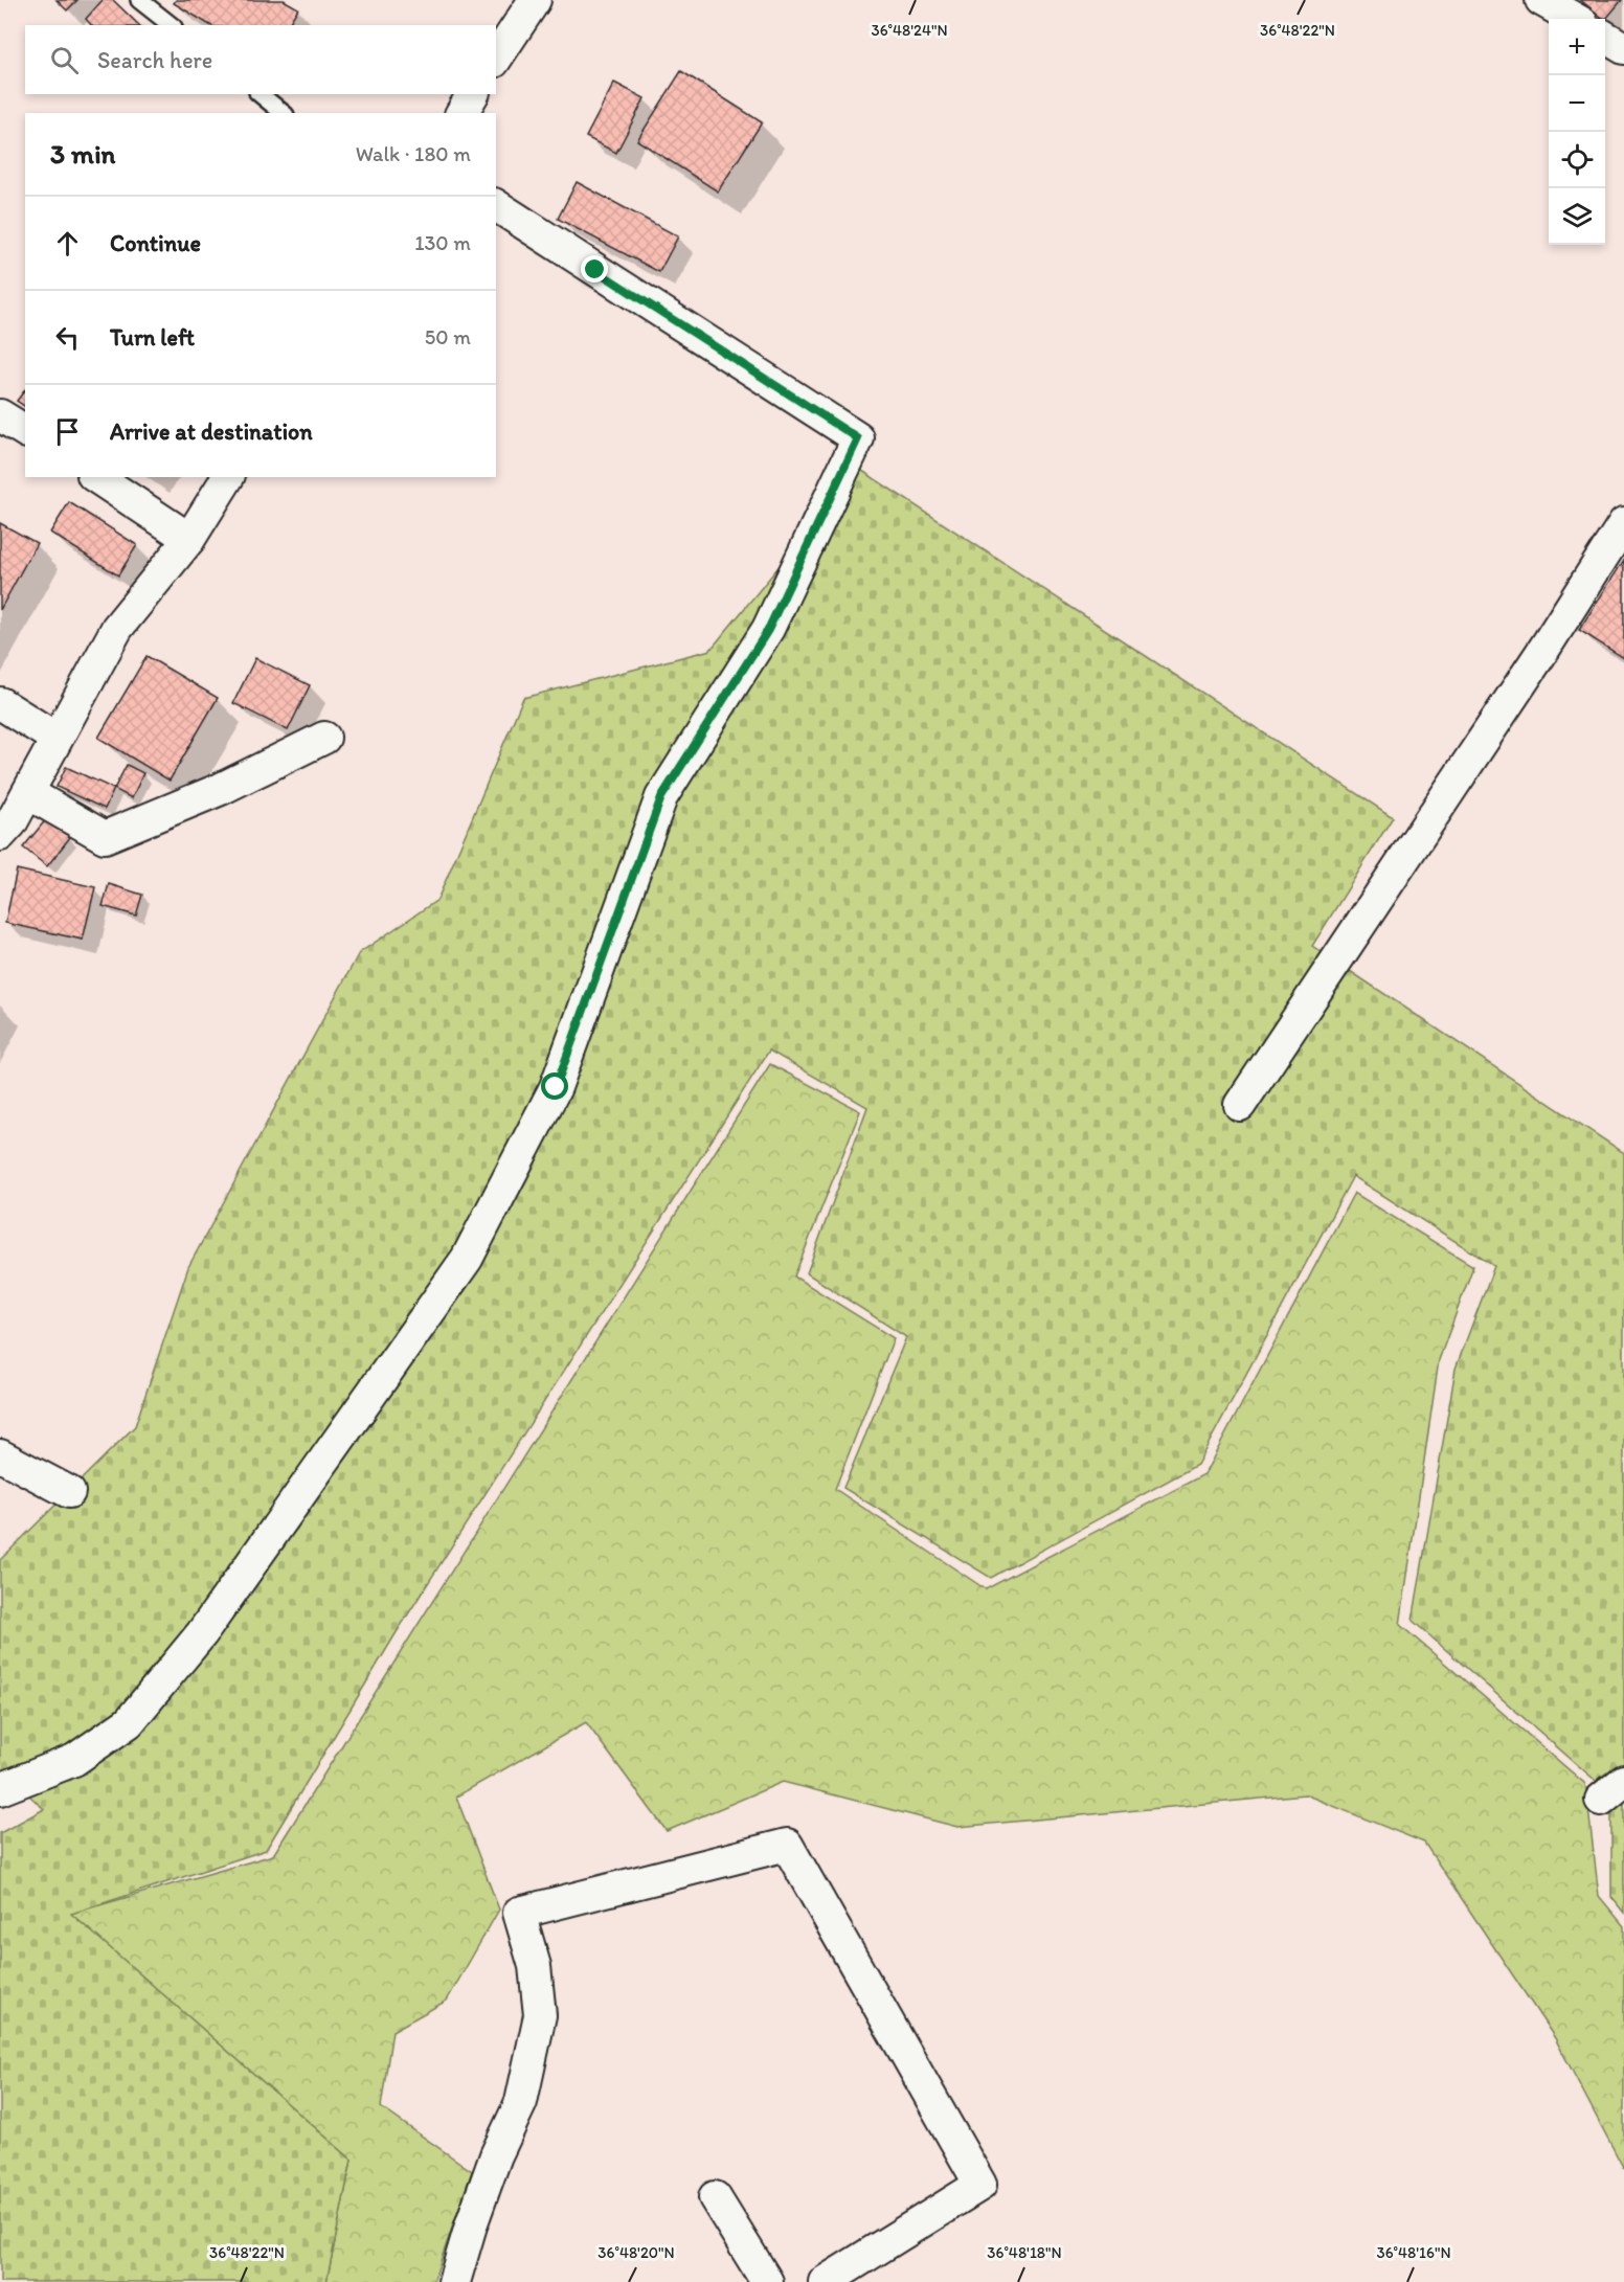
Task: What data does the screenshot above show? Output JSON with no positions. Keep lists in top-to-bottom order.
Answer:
{
  "page": {
    "map_buttons": ["+", "−"],
    "search": "Search here",
    "heading": ["3 min", "Walk · 180 m"],
    "list": [
      ["Continue", "130 m"],
      ["Turn left", "50 m"],
      "Arrive at destination"
    ]
  },
  "coordinates": [
    "36°48'24\"N",
    "36°48'22\"N",
    "36°48'20\"N",
    "36°48'18\"N",
    "36°48'16\"N"
  ]
}
